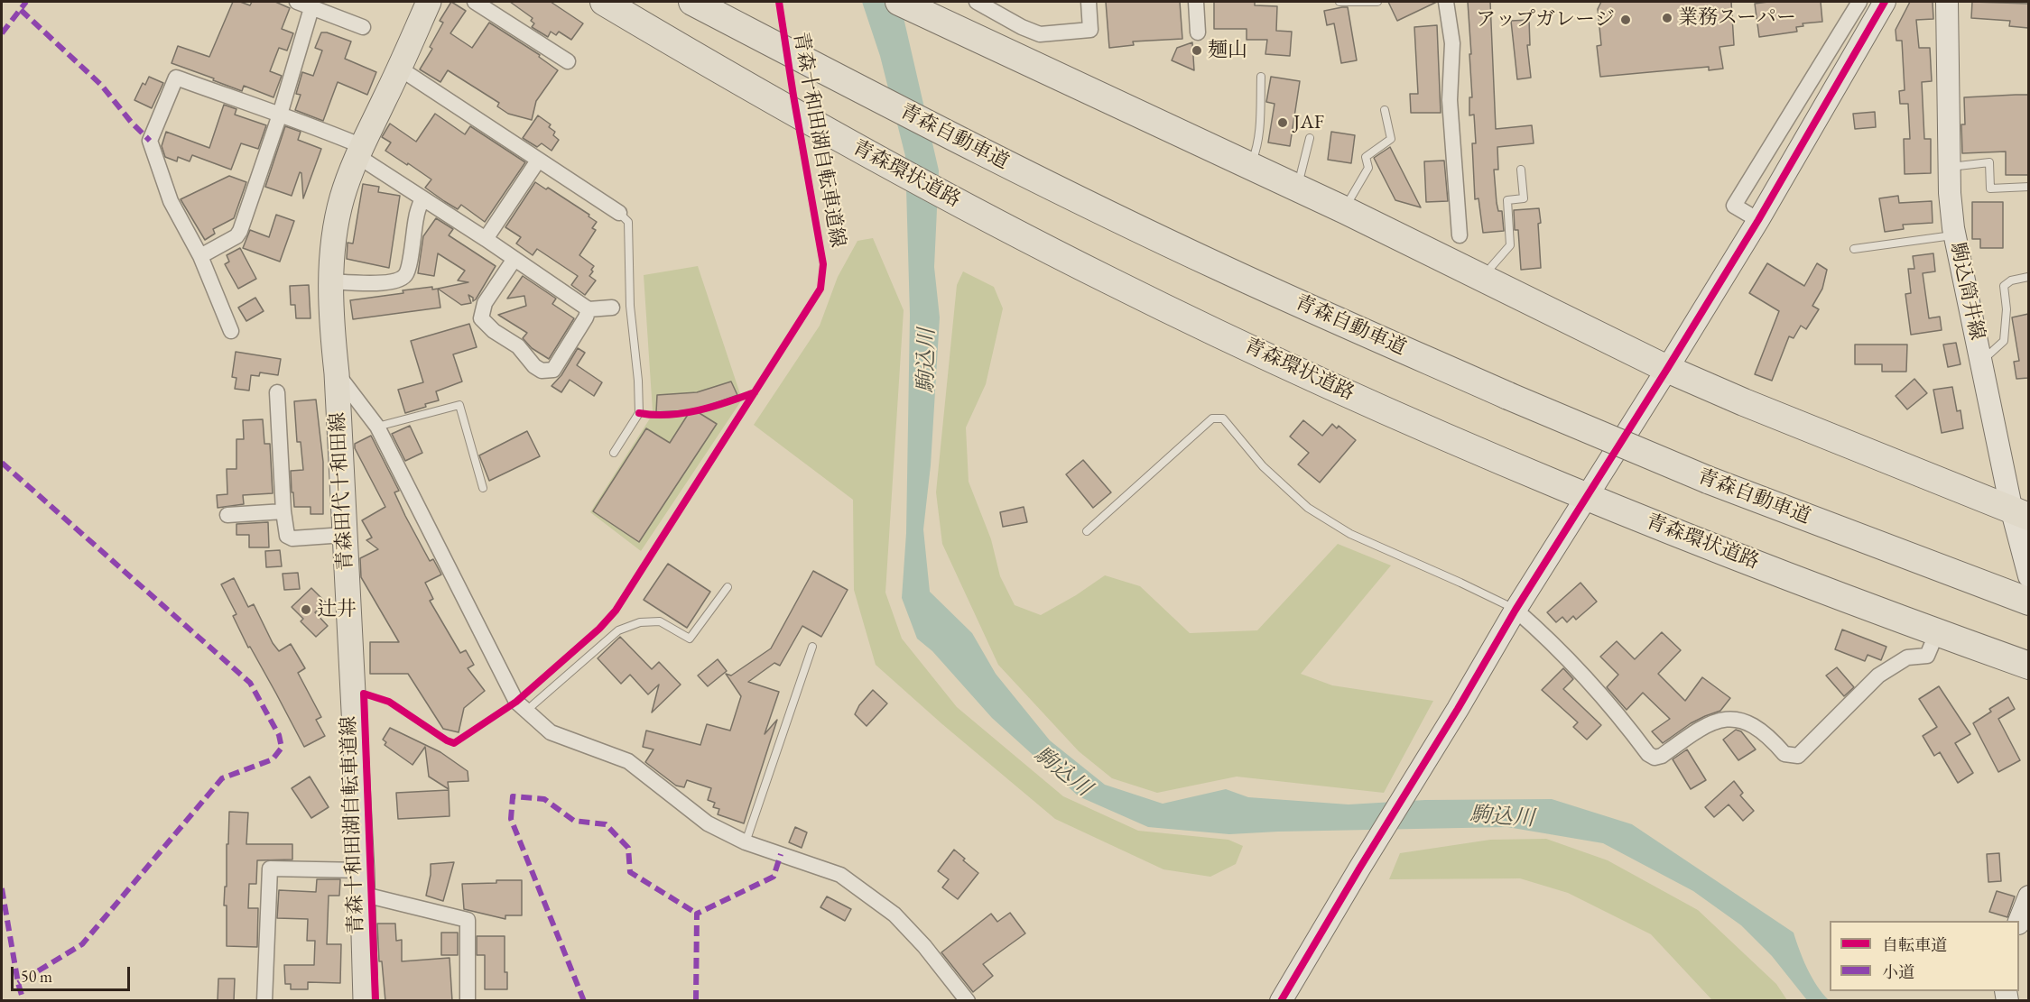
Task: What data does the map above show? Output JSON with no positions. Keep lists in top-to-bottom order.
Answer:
{
  "streets": {
    "highway": ["青森自動車道", "青森環状道路"],
    "main road": ["青森田代十和田線"],
    "street": ["駒込筒井線"],
    "cycle path": ["青森十和田湖自転車道線"]
  },
  "water": ["駒込川"],
  "places": [
    "業務スーパー",
    "アップガレージ",
    "麺山",
    "JAF",
    "辻井"
  ],
  "legend": ["自転車道", "小道"],
  "scale_bar": "50 m"
}
